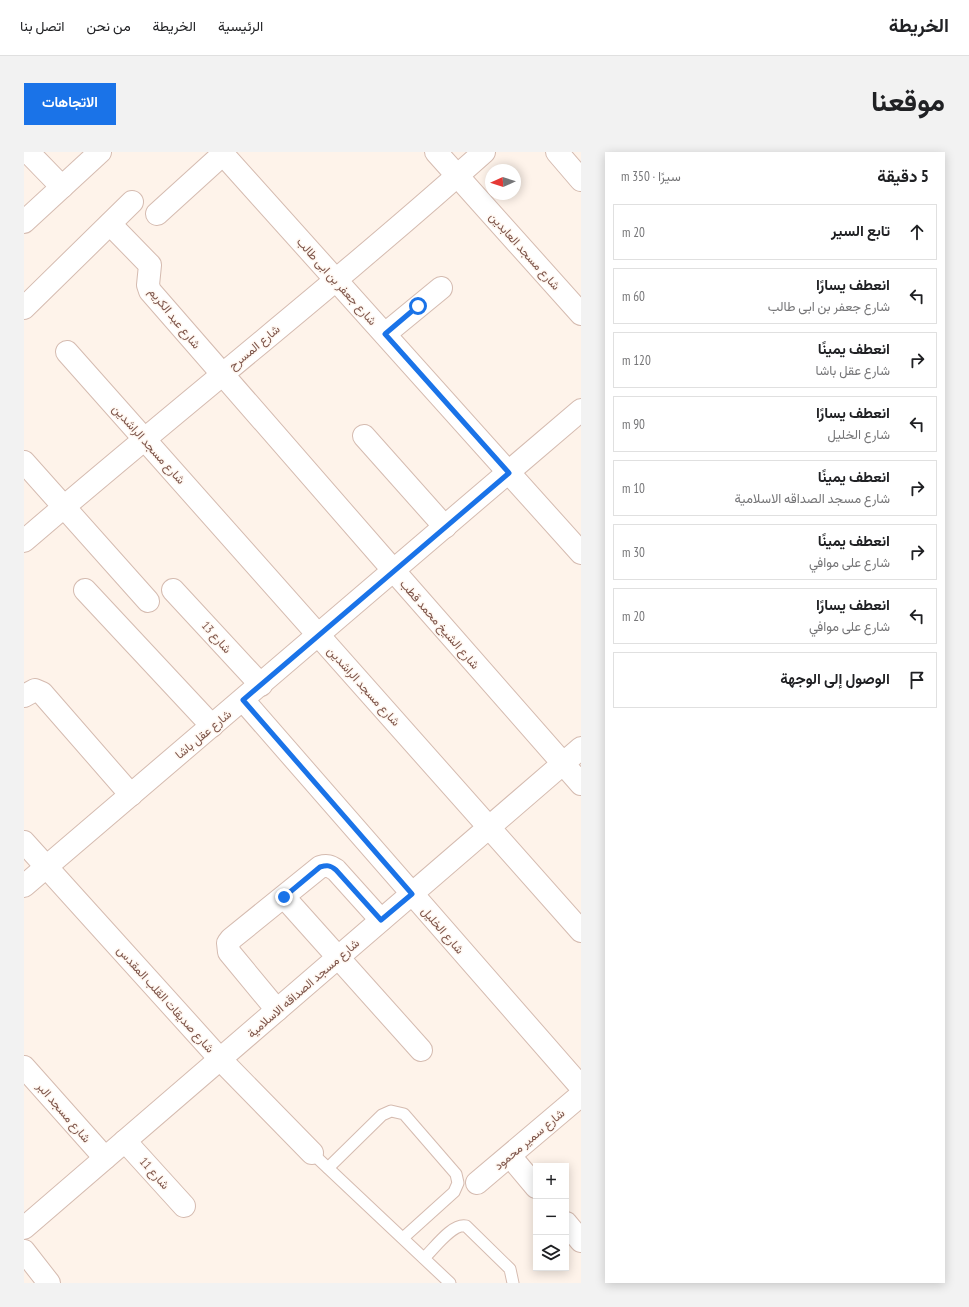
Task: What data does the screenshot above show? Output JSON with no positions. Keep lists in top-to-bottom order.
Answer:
{
  "streets": {
    "street": [
      "شارع مسجد العابدين",
      "شارع جعفر بن ابى طالب",
      "شارع عبد الكريم",
      "شارع المسرح",
      "شارع مسجد الراشدين",
      "شارع الشيخ محمد قطب",
      "شارع 13",
      "شارع عقل باشا",
      "شارع الخليل",
      "شارع مسجد الصداقه الاسلامية",
      "شارع صديقات القلب المقدس",
      "شارع مسجد البر",
      "شارع سمير محمود",
      "شارع 11"
    ]
  },
  "crossings": [
    ["شارع مسجد العابدين", "شارع المسرح"],
    ["شارع جعفر بن ابى طالب", "شارع المسرح"],
    ["شارع جعفر بن ابى طالب", "شارع عقل باشا"],
    ["شارع عبد الكريم", "شارع المسرح"],
    ["شارع عبد الكريم", "شارع الشيخ محمد قطب"],
    ["شارع المسرح", "شارع مسجد الراشدين"],
    ["شارع المسرح", "شارع الشيخ محمد قطب"],
    ["شارع مسجد الراشدين", "شارع عقل باشا"],
    ["شارع مسجد الراشدين", "شارع مسجد الصداقه الاسلامية"],
    ["شارع الشيخ محمد قطب", "شارع عقل باشا"],
    ["شارع الشيخ محمد قطب", "شارع مسجد الصداقه الاسلامية"],
    ["شارع 13", "شارع عقل باشا"],
    ["شارع عقل باشا", "شارع الخليل"],
    ["شارع عقل باشا", "شارع صديقات القلب المقدس"],
    ["شارع الخليل", "شارع مسجد الصداقه الاسلامية"],
    ["شارع مسجد الصداقه الاسلامية", "شارع صديقات القلب المقدس"],
    ["شارع مسجد الصداقه الاسلامية", "شارع مسجد البر"],
    ["شارع مسجد الصداقه الاسلامية", "شارع 11"]
  ],
  "north": "left",
  "page": {
    "header": "الخريطة",
    "nav": [
      "الرئيسية",
      "الخريطة",
      "من نحن",
      "اتصل بنا"
    ],
    "title": "موقعنا",
    "buttons": "الاتجاهات",
    "heading": ["5 دقيقة", "سيرًا · 350 m"],
    "list": [
      ["تابع السير", "20 m"],
      ["انعطف يسارًا", "شارع جعفر بن ابى طالب", "60 m"],
      ["انعطف يمينًا", "شارع عقل باشا", "120 m"],
      ["انعطف يسارًا", "شارع الخليل", "90 m"],
      ["انعطف يمينًا", "شارع مسجد الصداقه الاسلامية", "10 m"],
      ["انعطف يمينًا", "شارع على موافي", "30 m"],
      ["انعطف يسارًا", "شارع على موافي", "20 m"],
      "الوصول إلى الوجهة"
    ],
    "map_buttons": ["+", "−"]
  }
}
